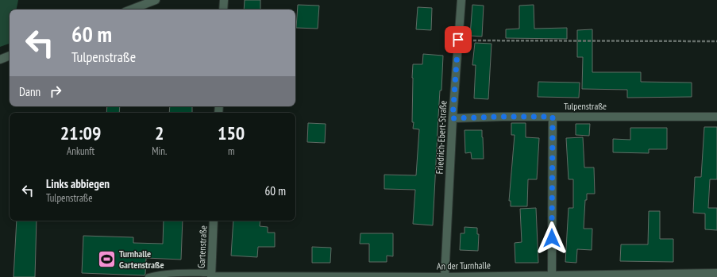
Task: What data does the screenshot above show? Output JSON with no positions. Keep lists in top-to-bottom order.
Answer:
{
  "streets": {
    "street": [
      "Tulpenstraße",
      "Friedrich-Ebert-Straße",
      "Gartenstraße",
      "An der Turnhalle"
    ]
  },
  "crossings": [
    ["Tulpenstraße", "Friedrich-Ebert-Straße"],
    ["Friedrich-Ebert-Straße", "An der Turnhalle"],
    ["Gartenstraße", "An der Turnhalle"]
  ],
  "places": {
    "sports": ["Turnhalle Gartenstraße"]
  },
  "page": {
    "turn": ["60 m", "Tulpenstraße"],
    "then": "Dann",
    "eta": [
      "21:09",
      "Ankunft",
      "2",
      "Min.",
      "150",
      "m"
    ],
    "list": [
      {
        "name": "Links abbiegen",
        "note": "Tulpenstraße",
        "value": "60 m"
      }
    ]
  }
}
